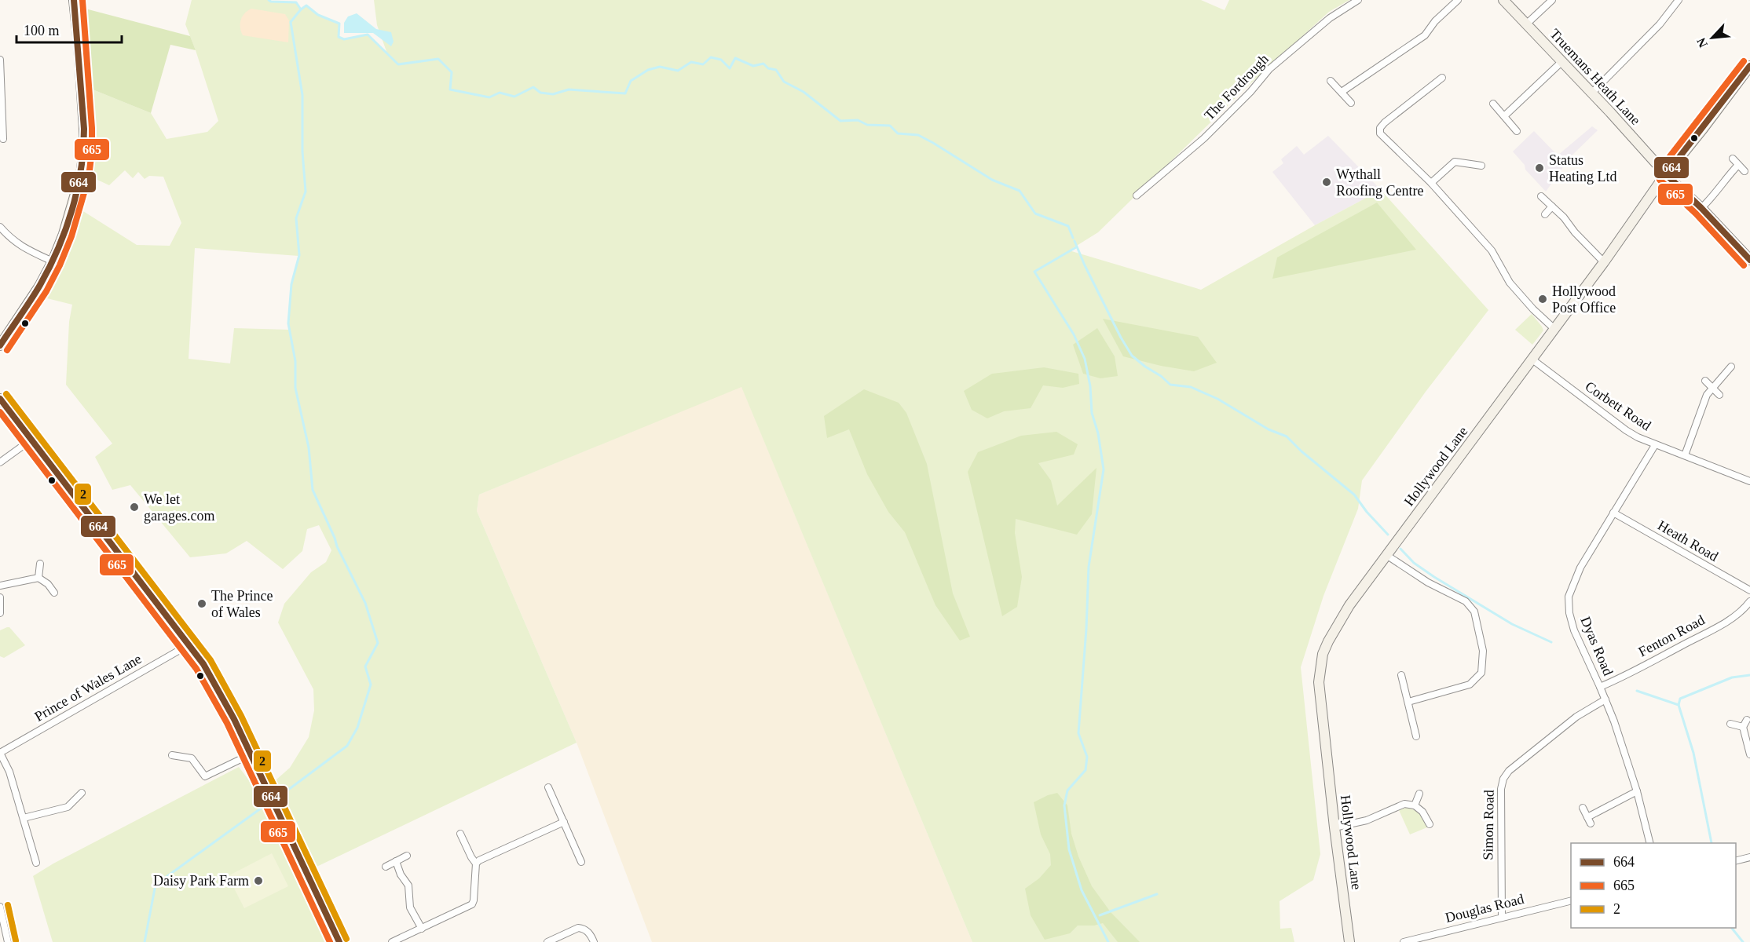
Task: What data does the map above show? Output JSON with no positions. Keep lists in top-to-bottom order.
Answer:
{
  "streets": {
    "street": [
      "Truemans Heath Lane",
      "The Fordrough",
      "Corbett Road",
      "Hollywood Lane",
      "Heath Road",
      "Fenton Road",
      "Dyas Road",
      "Prince of Wales Lane",
      "Simon Road",
      "Douglas Road"
    ]
  },
  "crossings": [
    ["Truemans Heath Lane", "Hollywood Lane"],
    ["Corbett Road", "Hollywood Lane"],
    ["Corbett Road", "Dyas Road"],
    ["Heath Road", "Dyas Road"],
    ["Fenton Road", "Dyas Road"],
    ["Dyas Road", "Simon Road"],
    ["Simon Road", "Douglas Road"]
  ],
  "places": [
    "Status Heating Ltd",
    "Wythall Roofing Centre",
    "Hollywood Post Office",
    "We let garages.com",
    "The Prince of Wales",
    "Daisy Park Farm"
  ],
  "lines": ["transit line 664", "transit line 665", "transit line 2"],
  "legend": ["664", "665", "2"],
  "scale_bar": "100 m",
  "north": "bottom left"
}
